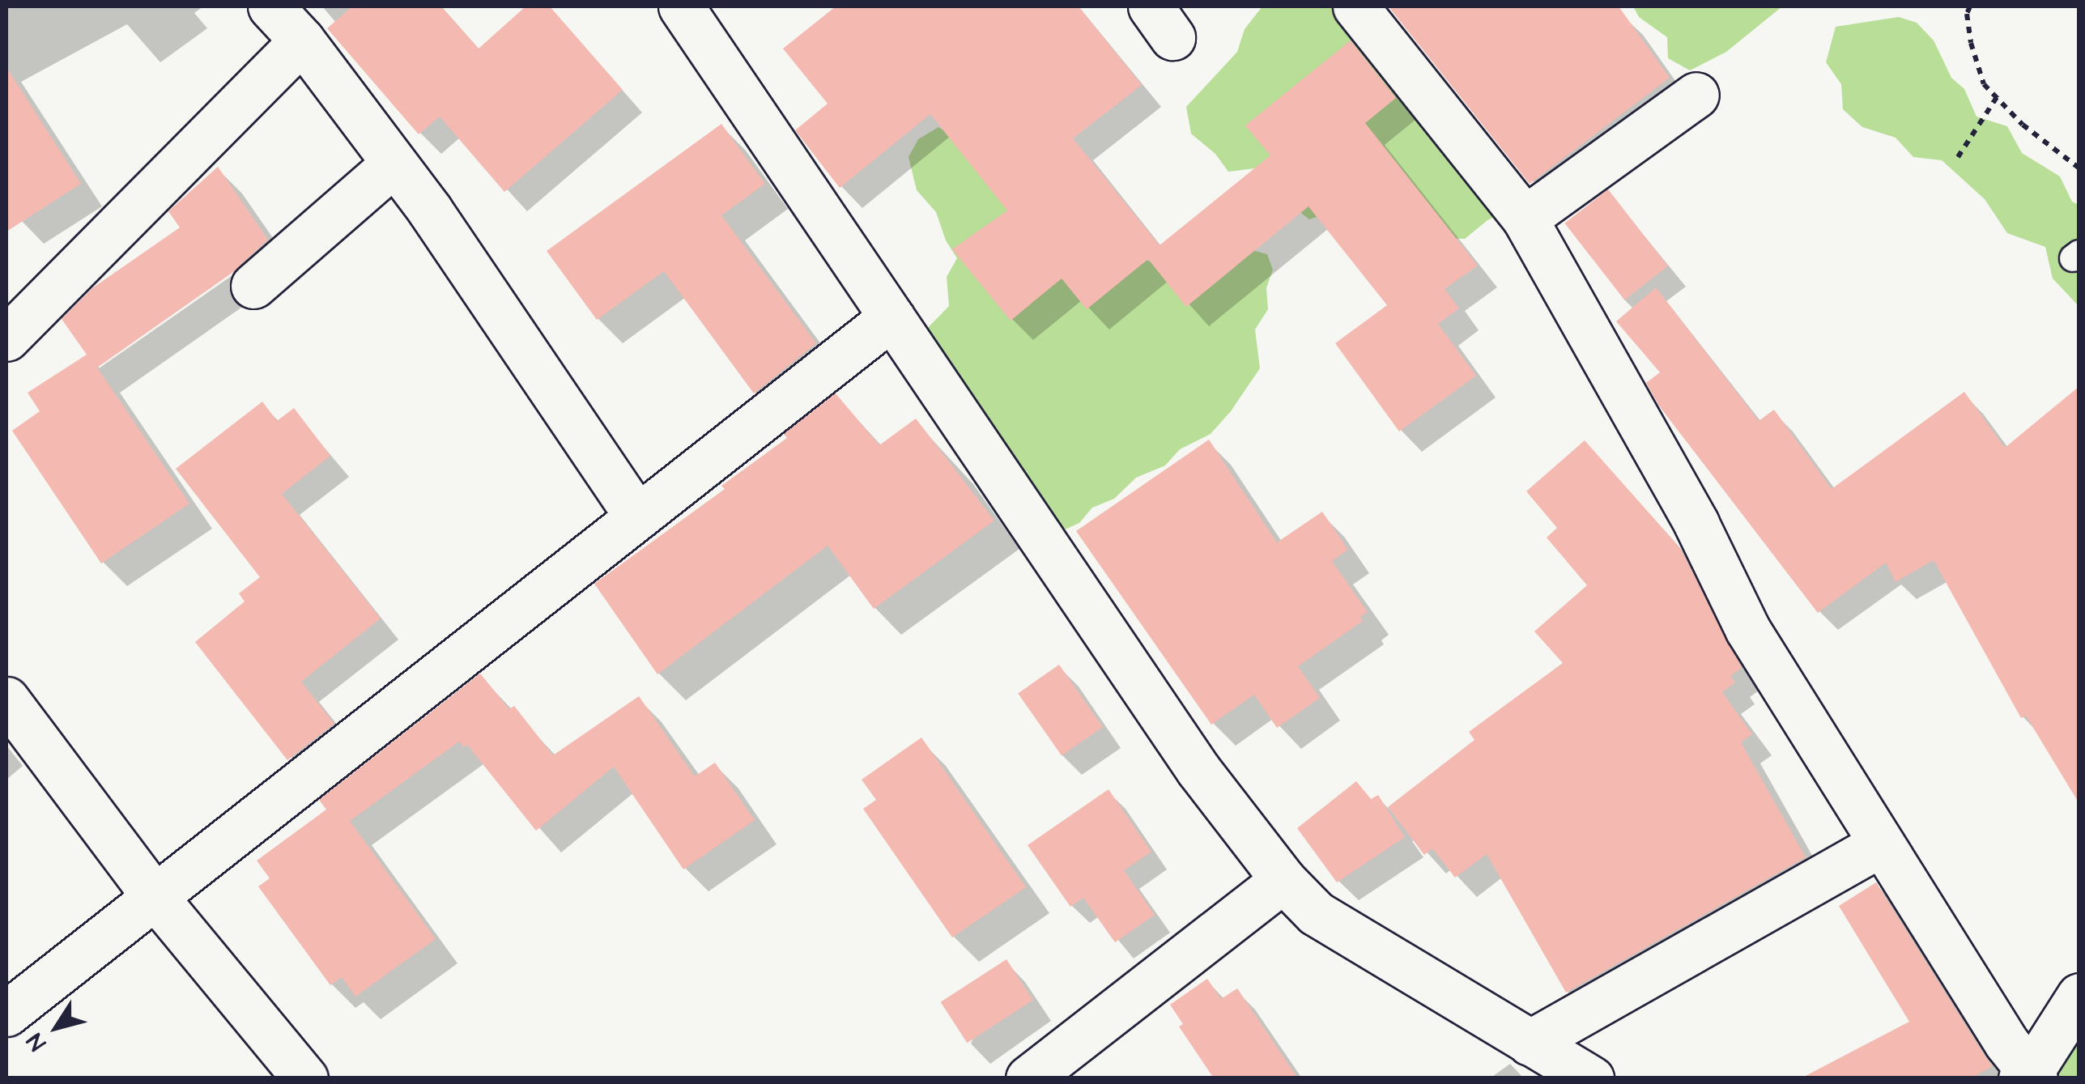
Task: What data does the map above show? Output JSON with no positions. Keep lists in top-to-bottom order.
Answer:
{
  "north": "bottom left"
}
